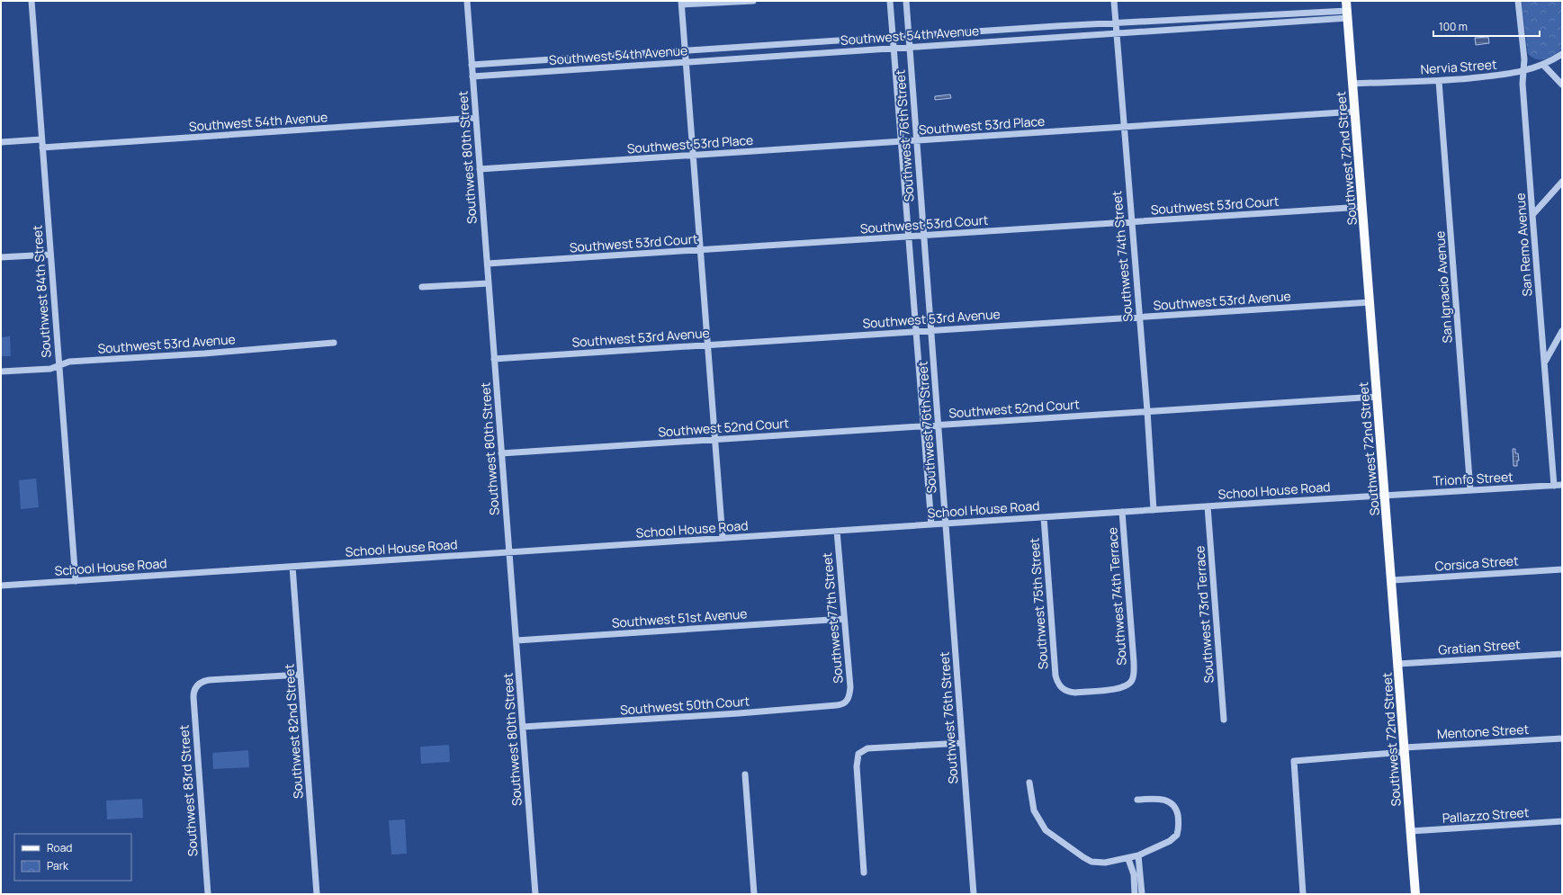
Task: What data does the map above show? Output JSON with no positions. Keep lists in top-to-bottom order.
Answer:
{
  "streets": {
    "main road": ["Southwest 72nd Street"],
    "street": [
      "Southwest 54th Avenue",
      "Nervia Street",
      "Southwest 53rd Place",
      "Southwest 76th Street",
      "Southwest 80th Street",
      "Southwest 53rd Court",
      "San Remo Avenue",
      "Southwest 74th Street",
      "San Ignacio Avenue",
      "Southwest 84th Street",
      "Southwest 53rd Avenue",
      "Southwest 52nd Court",
      "Trionfo Street",
      "School House Road",
      "Corsica Street",
      "Southwest 74th Terrace",
      "Southwest 75th Street",
      "Southwest 73rd Terrace",
      "Southwest 51st Avenue",
      "Southwest 77th Street",
      "Gratian Street",
      "Southwest 50th Court",
      "Southwest 82nd Street",
      "Mentone Street",
      "Southwest 83rd Street",
      "Pallazzo Street"
    ]
  },
  "crossings": [
    ["Southwest 54th Avenue", "Southwest 76th Street"],
    ["Southwest 54th Avenue", "Southwest 80th Street"],
    ["Southwest 54th Avenue", "Southwest 72nd Street"],
    ["Southwest 54th Avenue", "Southwest 74th Street"],
    ["Southwest 54th Avenue", "Southwest 84th Street"],
    ["Nervia Street", "Southwest 72nd Street"],
    ["Nervia Street", "San Remo Avenue"],
    ["Nervia Street", "San Ignacio Avenue"],
    ["Southwest 53rd Place", "Southwest 76th Street"],
    ["Southwest 53rd Place", "Southwest 80th Street"],
    ["Southwest 53rd Place", "Southwest 72nd Street"],
    ["Southwest 53rd Place", "Southwest 74th Street"],
    ["Southwest 76th Street", "Southwest 53rd Court"],
    ["Southwest 76th Street", "Southwest 53rd Avenue"],
    ["Southwest 76th Street", "Southwest 52nd Court"],
    ["Southwest 76th Street", "School House Road"],
    ["Southwest 80th Street", "Southwest 53rd Court"],
    ["Southwest 80th Street", "Southwest 53rd Avenue"],
    ["Southwest 80th Street", "Southwest 52nd Court"],
    ["Southwest 80th Street", "School House Road"],
    ["Southwest 80th Street", "Southwest 51st Avenue"],
    ["Southwest 80th Street", "Southwest 50th Court"],
    ["Southwest 72nd Street", "Southwest 53rd Court"],
    ["Southwest 72nd Street", "Southwest 53rd Avenue"],
    ["Southwest 72nd Street", "Southwest 52nd Court"],
    ["Southwest 72nd Street", "Trionfo Street"],
    ["Southwest 72nd Street", "School House Road"],
    ["Southwest 72nd Street", "Corsica Street"],
    ["Southwest 72nd Street", "Gratian Street"],
    ["Southwest 72nd Street", "Mentone Street"],
    ["Southwest 72nd Street", "Pallazzo Street"],
    ["Southwest 53rd Court", "Southwest 74th Street"],
    ["San Remo Avenue", "Trionfo Street"],
    ["Southwest 74th Street", "Southwest 53rd Avenue"],
    ["Southwest 74th Street", "Southwest 52nd Court"],
    ["Southwest 74th Street", "School House Road"],
    ["San Ignacio Avenue", "Trionfo Street"],
    ["Southwest 84th Street", "Southwest 53rd Avenue"],
    ["Southwest 84th Street", "School House Road"],
    ["Trionfo Street", "School House Road"],
    ["School House Road", "Southwest 74th Terrace"],
    ["School House Road", "Southwest 75th Street"],
    ["School House Road", "Southwest 73rd Terrace"],
    ["School House Road", "Southwest 77th Street"],
    ["School House Road", "Southwest 82nd Street"],
    ["Southwest 74th Terrace", "Southwest 75th Street"],
    ["Southwest 51st Avenue", "Southwest 77th Street"],
    ["Southwest 77th Street", "Southwest 50th Court"],
    ["Southwest 82nd Street", "Southwest 83rd Street"]
  ],
  "legend": ["Road", "Park"],
  "scale_bar": "100 m"
}
